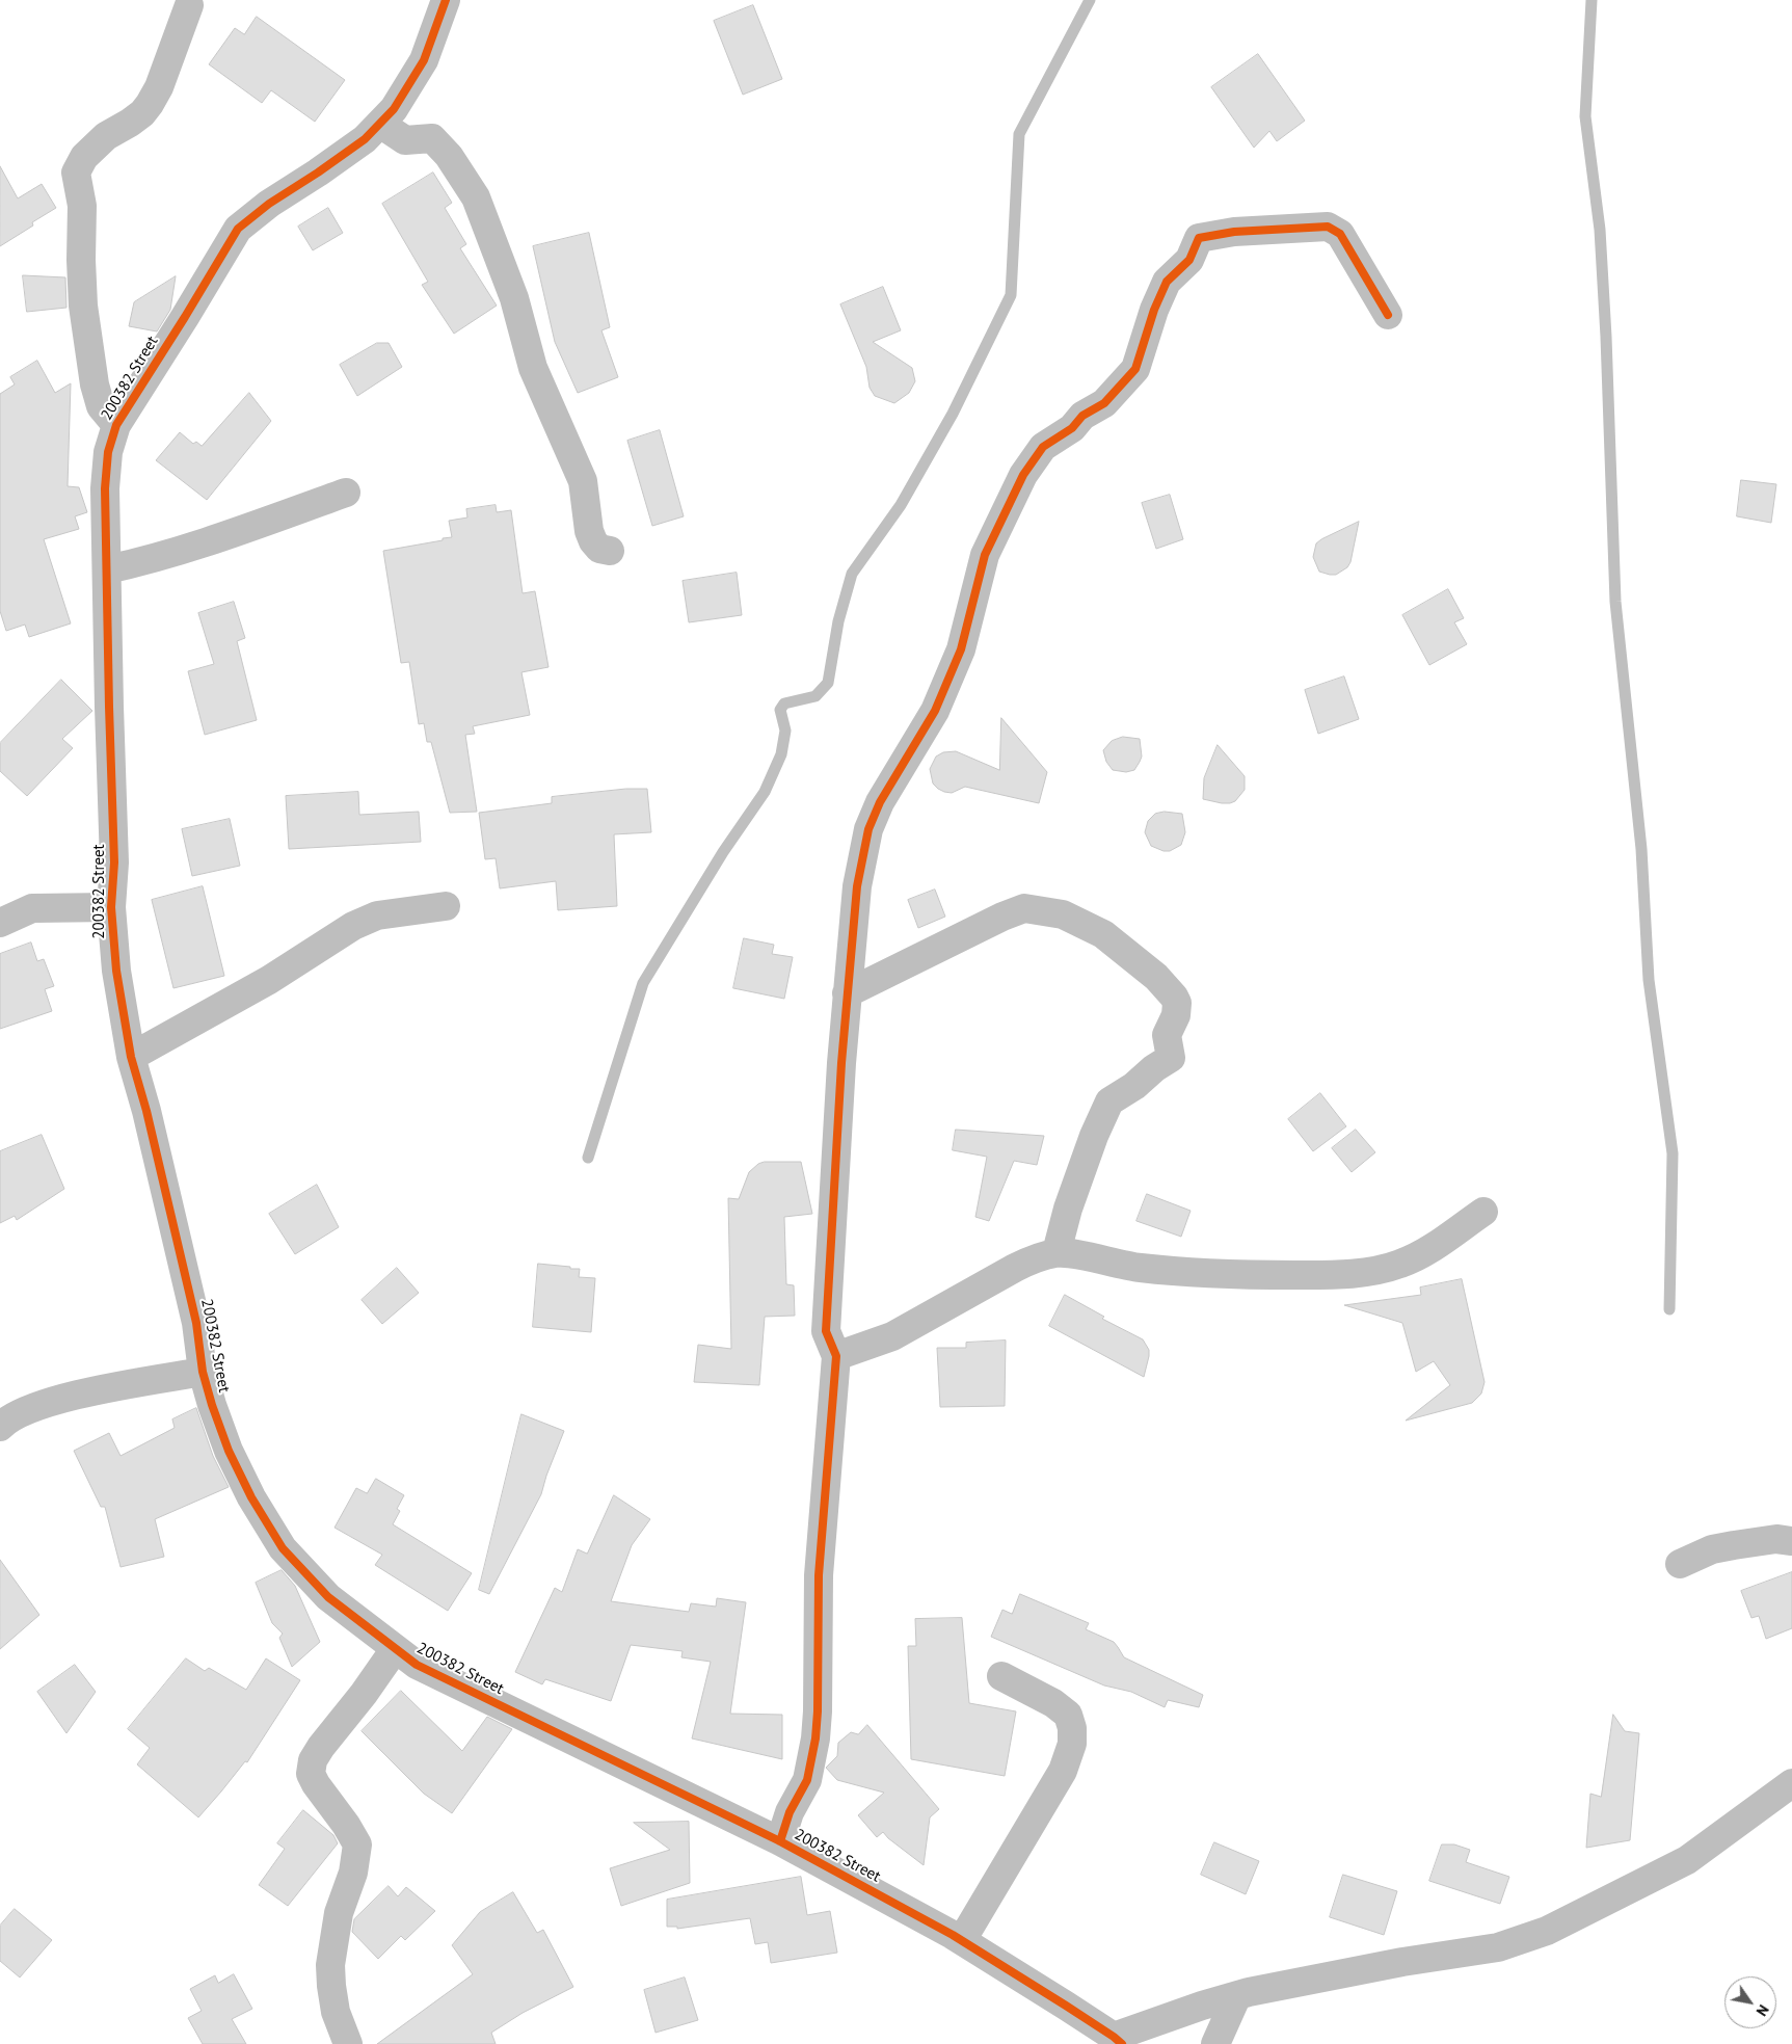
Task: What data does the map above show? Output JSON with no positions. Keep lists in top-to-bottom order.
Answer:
{
  "streets": {
    "street": ["200382 Street"]
  },
  "north": "bottom right"
}
